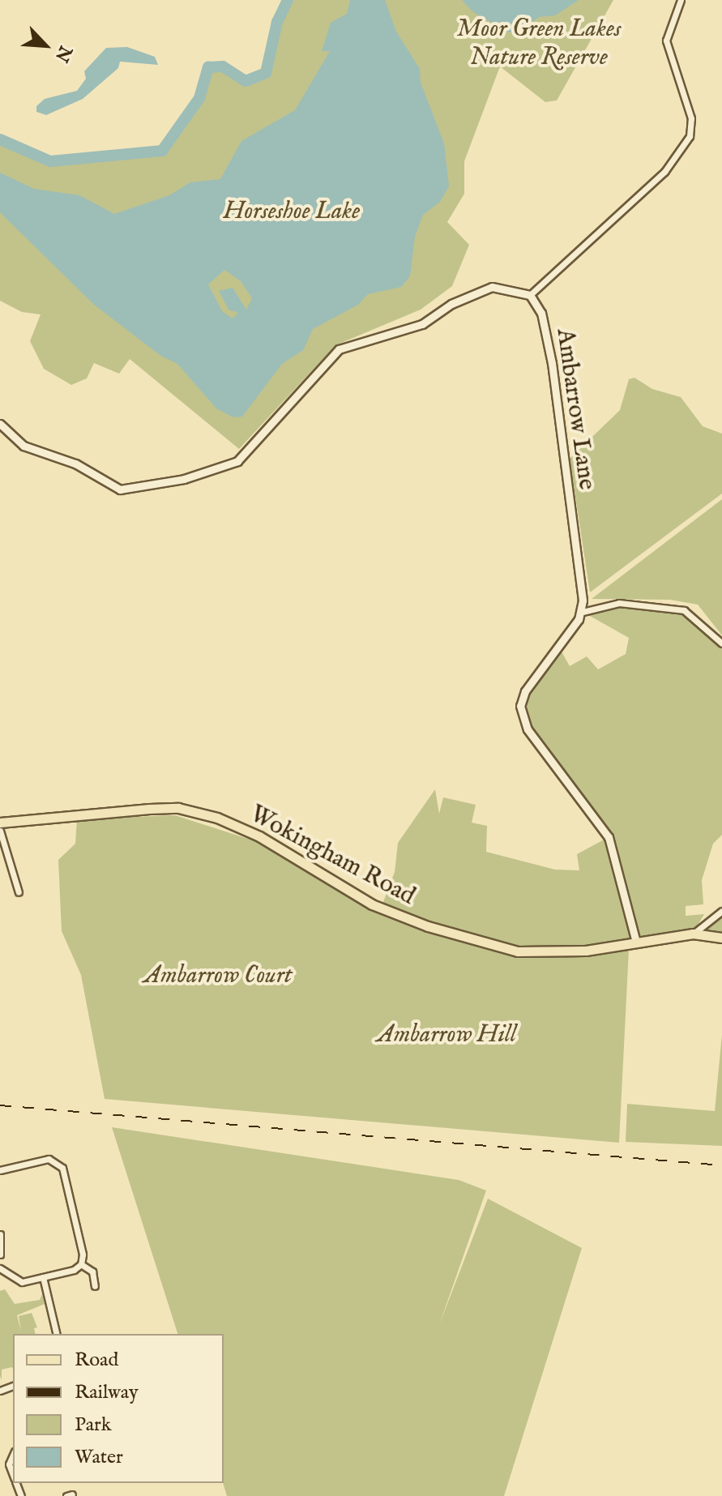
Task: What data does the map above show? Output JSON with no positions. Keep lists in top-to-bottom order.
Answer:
{
  "streets": {
    "main road": ["Wokingham Road"],
    "street": ["Ambarrow Lane"]
  },
  "parks": [
    "Moor Green Lakes Nature Reserve",
    "Horseshoe Lake",
    "Ambarrow Court",
    "Ambarrow Hill"
  ],
  "legend": [
    "Road",
    "Railway",
    "Park",
    "Water"
  ],
  "north": "bottom right"
}
